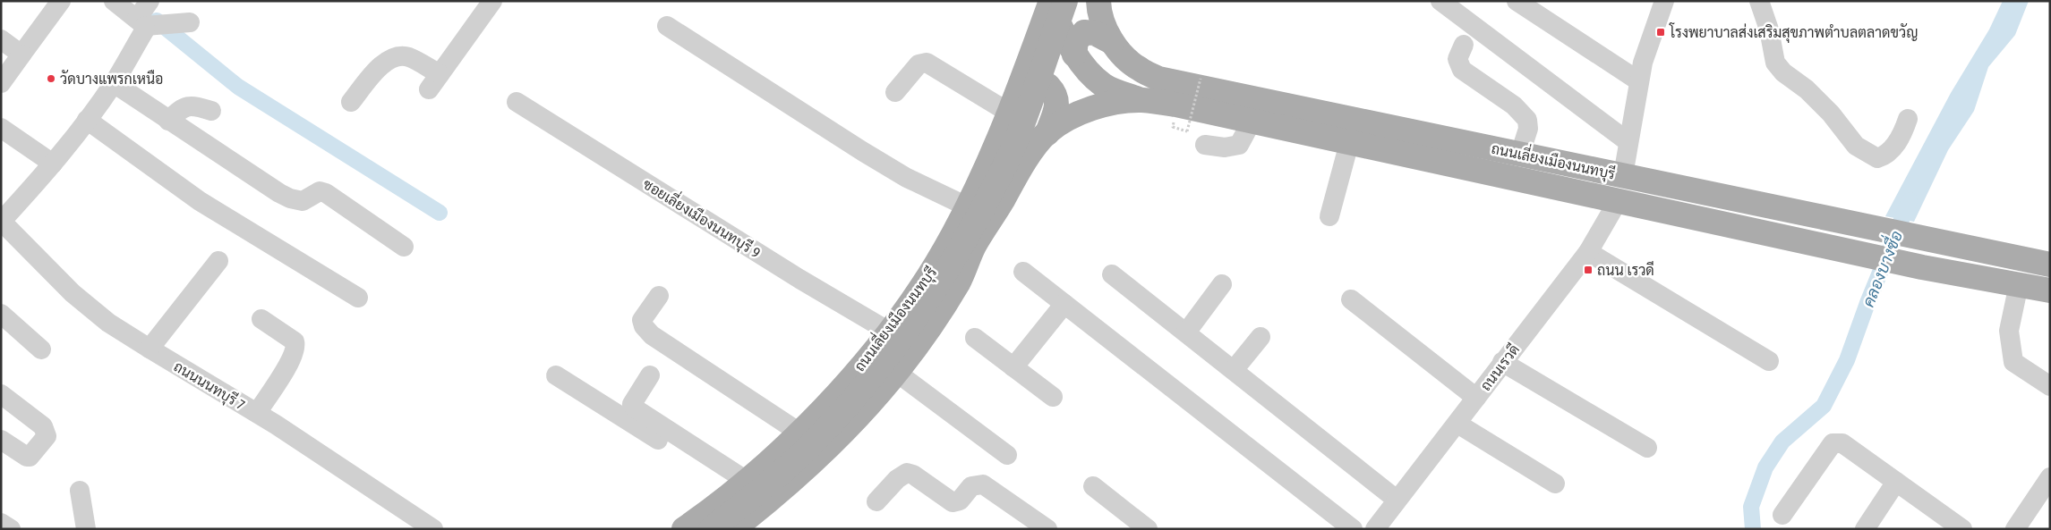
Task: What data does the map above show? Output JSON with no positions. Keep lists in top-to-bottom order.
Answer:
{
  "streets": {
    "main road": ["ถนนเลี่ยงเมืองนนทบุรี"],
    "street": ["ซอยเลี่ยงเมืองนนทบุรี 9", "ถนนเรวดี", "ถนนนนทบุรี 7"]
  },
  "crossings": [
    ["ถนนเลี่ยงเมืองนนทบุรี", "ซอยเลี่ยงเมืองนนทบุรี 9"],
    ["ถนนเลี่ยงเมืองนนทบุรี", "ถนนเรวดี"]
  ],
  "water": ["คลองบางซื่อ"],
  "places": {
    "transit": ["โรงพยาบาลส่งเสริมสุขภาพตำบลตลาดขวัญ", "ถนน เรวดี"],
    "other": ["วัดบางแพรกเหนือ"]
  }
}
